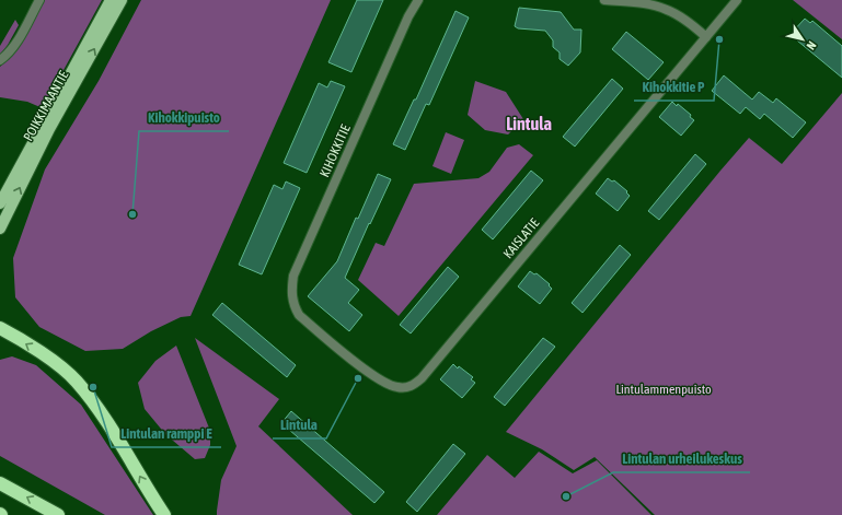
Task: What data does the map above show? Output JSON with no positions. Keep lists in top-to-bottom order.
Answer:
{
  "streets": {
    "main road": ["POIKKIMAANTIE"],
    "street": ["KIHOKKITIE", "KAISLATIE"]
  },
  "crossings": [
    ["KIHOKKITIE", "KAISLATIE"]
  ],
  "districts": ["Lintula"],
  "parks": ["Lintulammenpuisto"],
  "places": [
    "Kihokkitie P",
    "Kihokkipuisto",
    "Lintula",
    "Lintulan ramppi E",
    "Lintulan urheilukeskus"
  ],
  "north": "bottom right"
}
